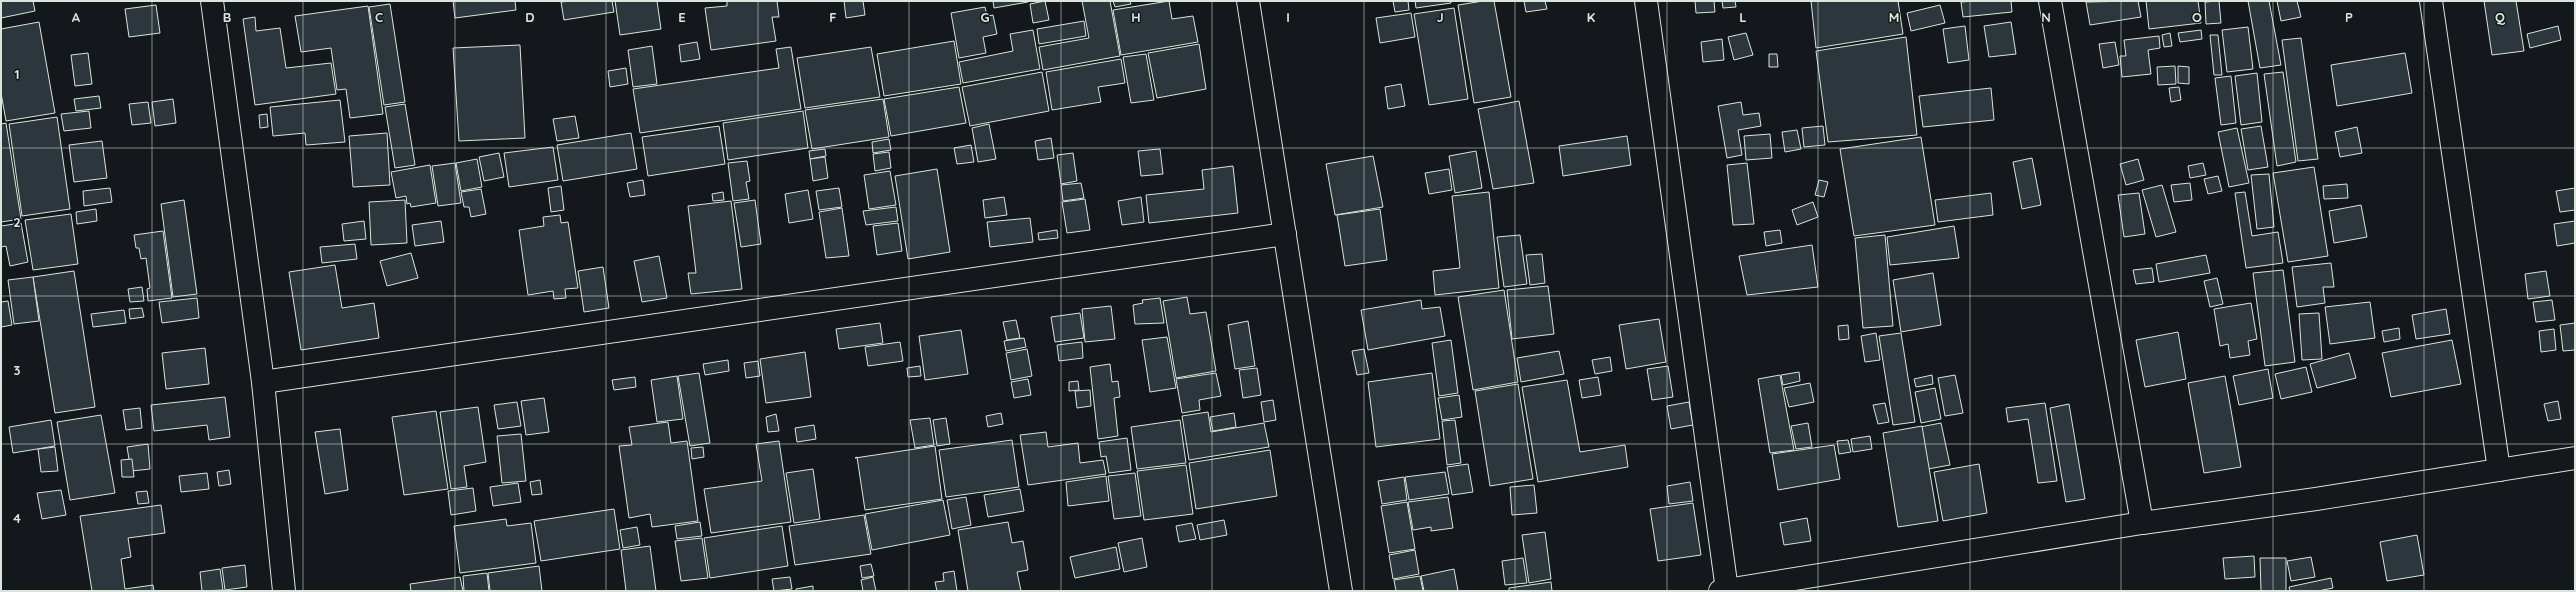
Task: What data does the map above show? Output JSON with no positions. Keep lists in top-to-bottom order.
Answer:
{
  "grid": {
    "columns": [
      "A",
      "B",
      "C",
      "D",
      "E",
      "F",
      "G",
      "H",
      "I",
      "J",
      "K",
      "L",
      "M",
      "N",
      "O",
      "P",
      "Q"
    ],
    "rows": [
      "1",
      "2",
      "3",
      "4"
    ]
  }
}
